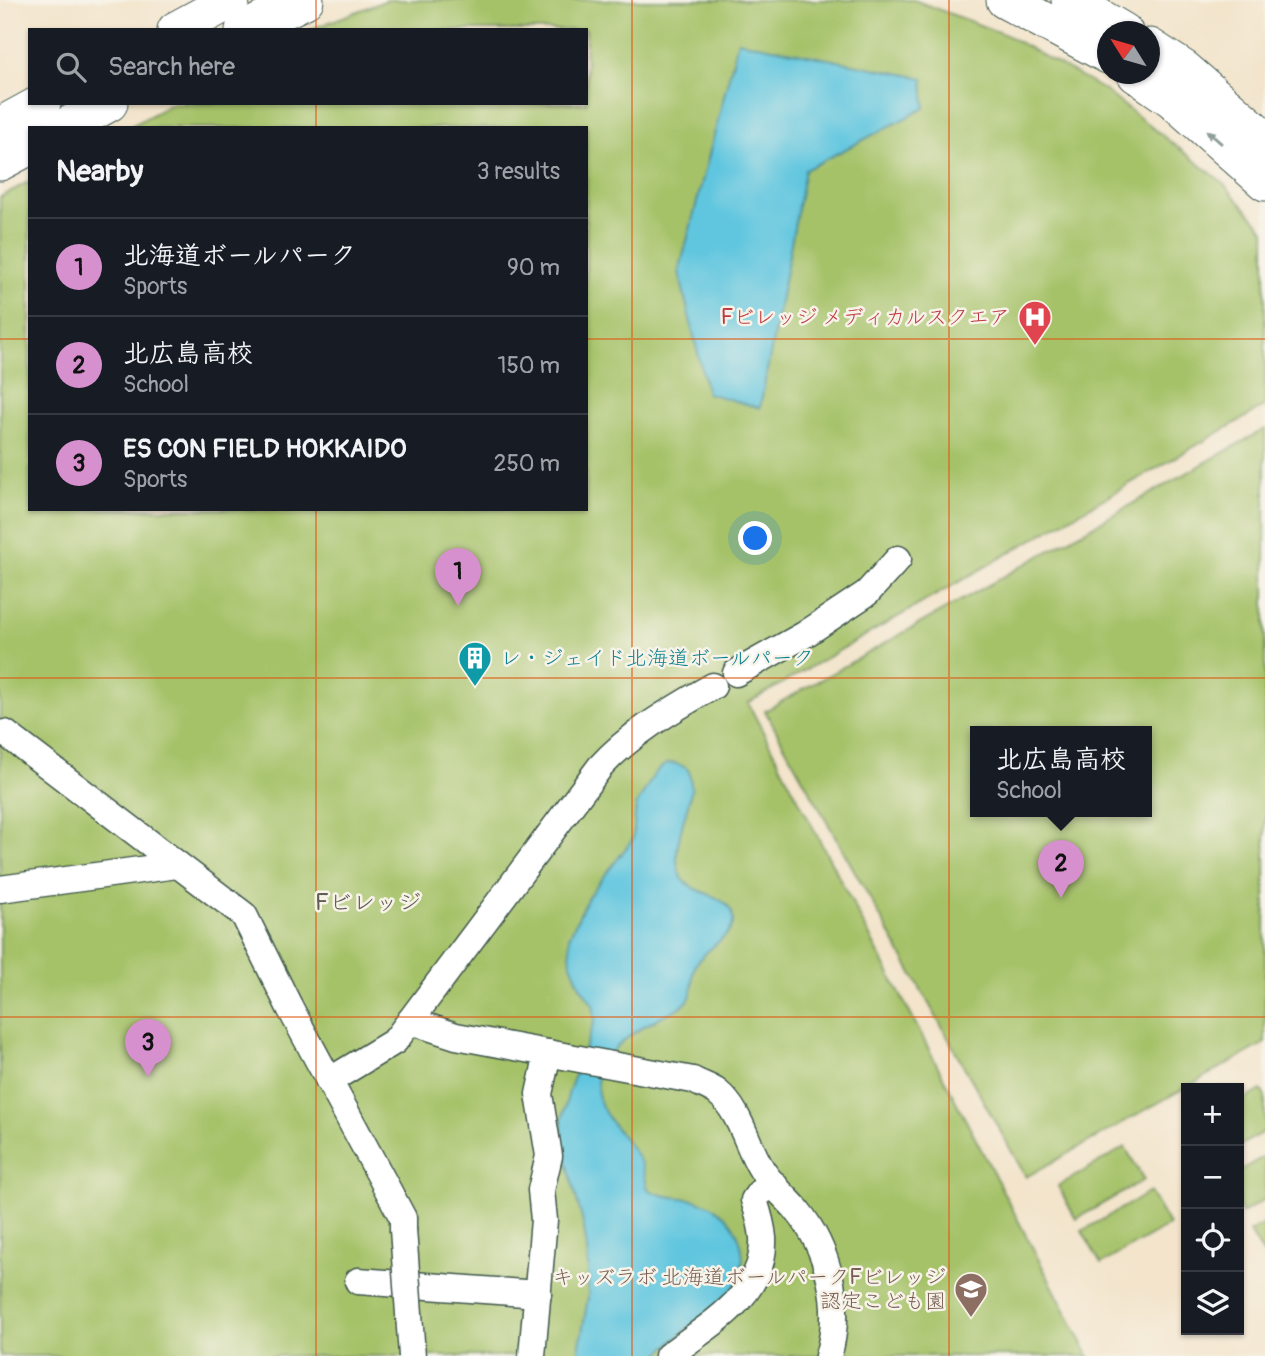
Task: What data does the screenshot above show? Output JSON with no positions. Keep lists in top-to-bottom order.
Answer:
{
  "districts": ["Fビレッジ"],
  "places": {
    "hospital": ["Fビレッジ メディカルスクエア"],
    "building": ["レ・ジェイド北海道ボールパーク"],
    "school or university": ["キッズラボ 北海道ボールパークFビレッジ 認定こども園"]
  },
  "north": "top left",
  "page": {
    "search": "Search here",
    "heading": ["Nearby", "3 results"],
    "list": [
      {
        "mark": "1",
        "name": "北海道ボールパーク",
        "note": "Sports",
        "value": "90 m"
      },
      {
        "mark": "2",
        "name": "北広島高校",
        "note": "School",
        "value": "150 m"
      },
      {
        "mark": "3",
        "name": "ES CON FIELD HOKKAIDO",
        "note": "Sports",
        "value": "250 m"
      }
    ],
    "pins": ["1", "2", "3"],
    "popup": ["北広島高校", "School"],
    "map_buttons": ["+", "−"]
  }
}
